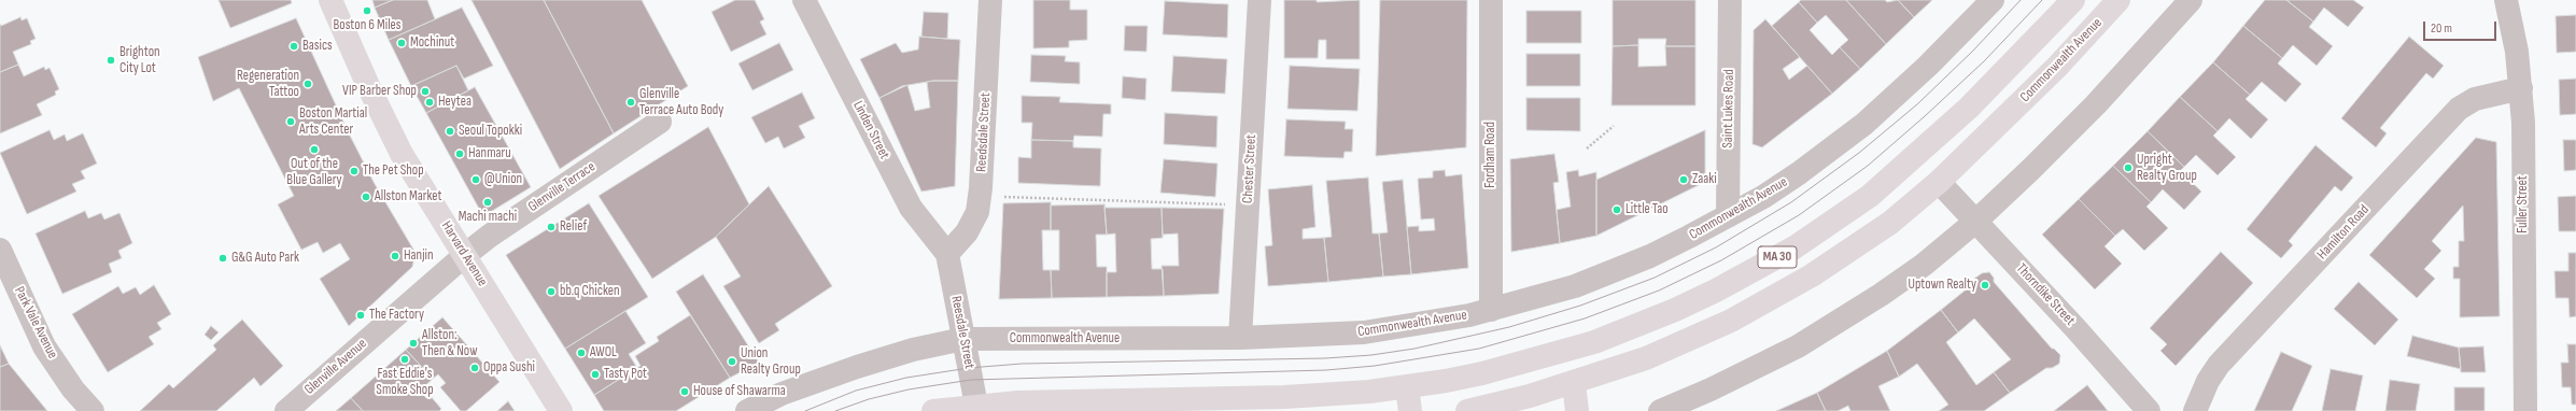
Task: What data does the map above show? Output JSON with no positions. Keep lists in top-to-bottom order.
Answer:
{
  "streets": {
    "main road": ["Commonwealth Avenue", "Harvard Avenue", "MA 30"],
    "street": [
      "Saint Lukes Road",
      "Linden Street",
      "Reedsdale Street",
      "Fordham Road",
      "Chester Street",
      "Glenville Terrace",
      "Fuller Street",
      "Hamilton Road",
      "Thorndike Street",
      "Park Vale Avenue",
      "Reesdale Street",
      "Glenville Avenue"
    ]
  },
  "crossings": [
    ["Commonwealth Avenue", "Saint Lukes Road"],
    ["Commonwealth Avenue", "Fordham Road"],
    ["Commonwealth Avenue", "Chester Street"],
    ["Commonwealth Avenue", "Thorndike Street"],
    ["Commonwealth Avenue", "Reesdale Street"],
    ["Linden Street", "Reedsdale Street"],
    ["Linden Street", "Reesdale Street"],
    ["Reedsdale Street", "Reesdale Street"],
    ["Glenville Terrace", "Harvard Avenue"],
    ["Glenville Terrace", "Glenville Avenue"],
    ["Fuller Street", "Hamilton Road"],
    ["Harvard Avenue", "Glenville Avenue"],
    ["MA 30", "Reesdale Street"]
  ],
  "places": [
    "Boston 6 Miles",
    "Mochinut",
    "Basics",
    "Brighton City Lot",
    "Regeneration Tattoo",
    "VIP Barber Shop",
    "Heytea",
    "Glenville Terrace Auto Body",
    "Boston Martial Arts Center",
    "Seoul Topokki",
    "Out of the Blue Gallery",
    "Hanmaru",
    "Upright Realty Group",
    "The Pet Shop",
    "@Union",
    "Zaaki",
    "Allston Market",
    "Machi machi",
    "Little Tao",
    "Relief",
    "Hanjin",
    "G&G Auto Park",
    "Uptown Realty",
    "bb.q Chicken",
    "The Factory",
    "Allston: Then & Now",
    "AWOL",
    "Fast Eddie's Smoke Shop",
    "Union Realty Group",
    "Oppa Sushi",
    "Tasty Pot",
    "House of Shawarma"
  ],
  "scale_bar": "20 m"
}
